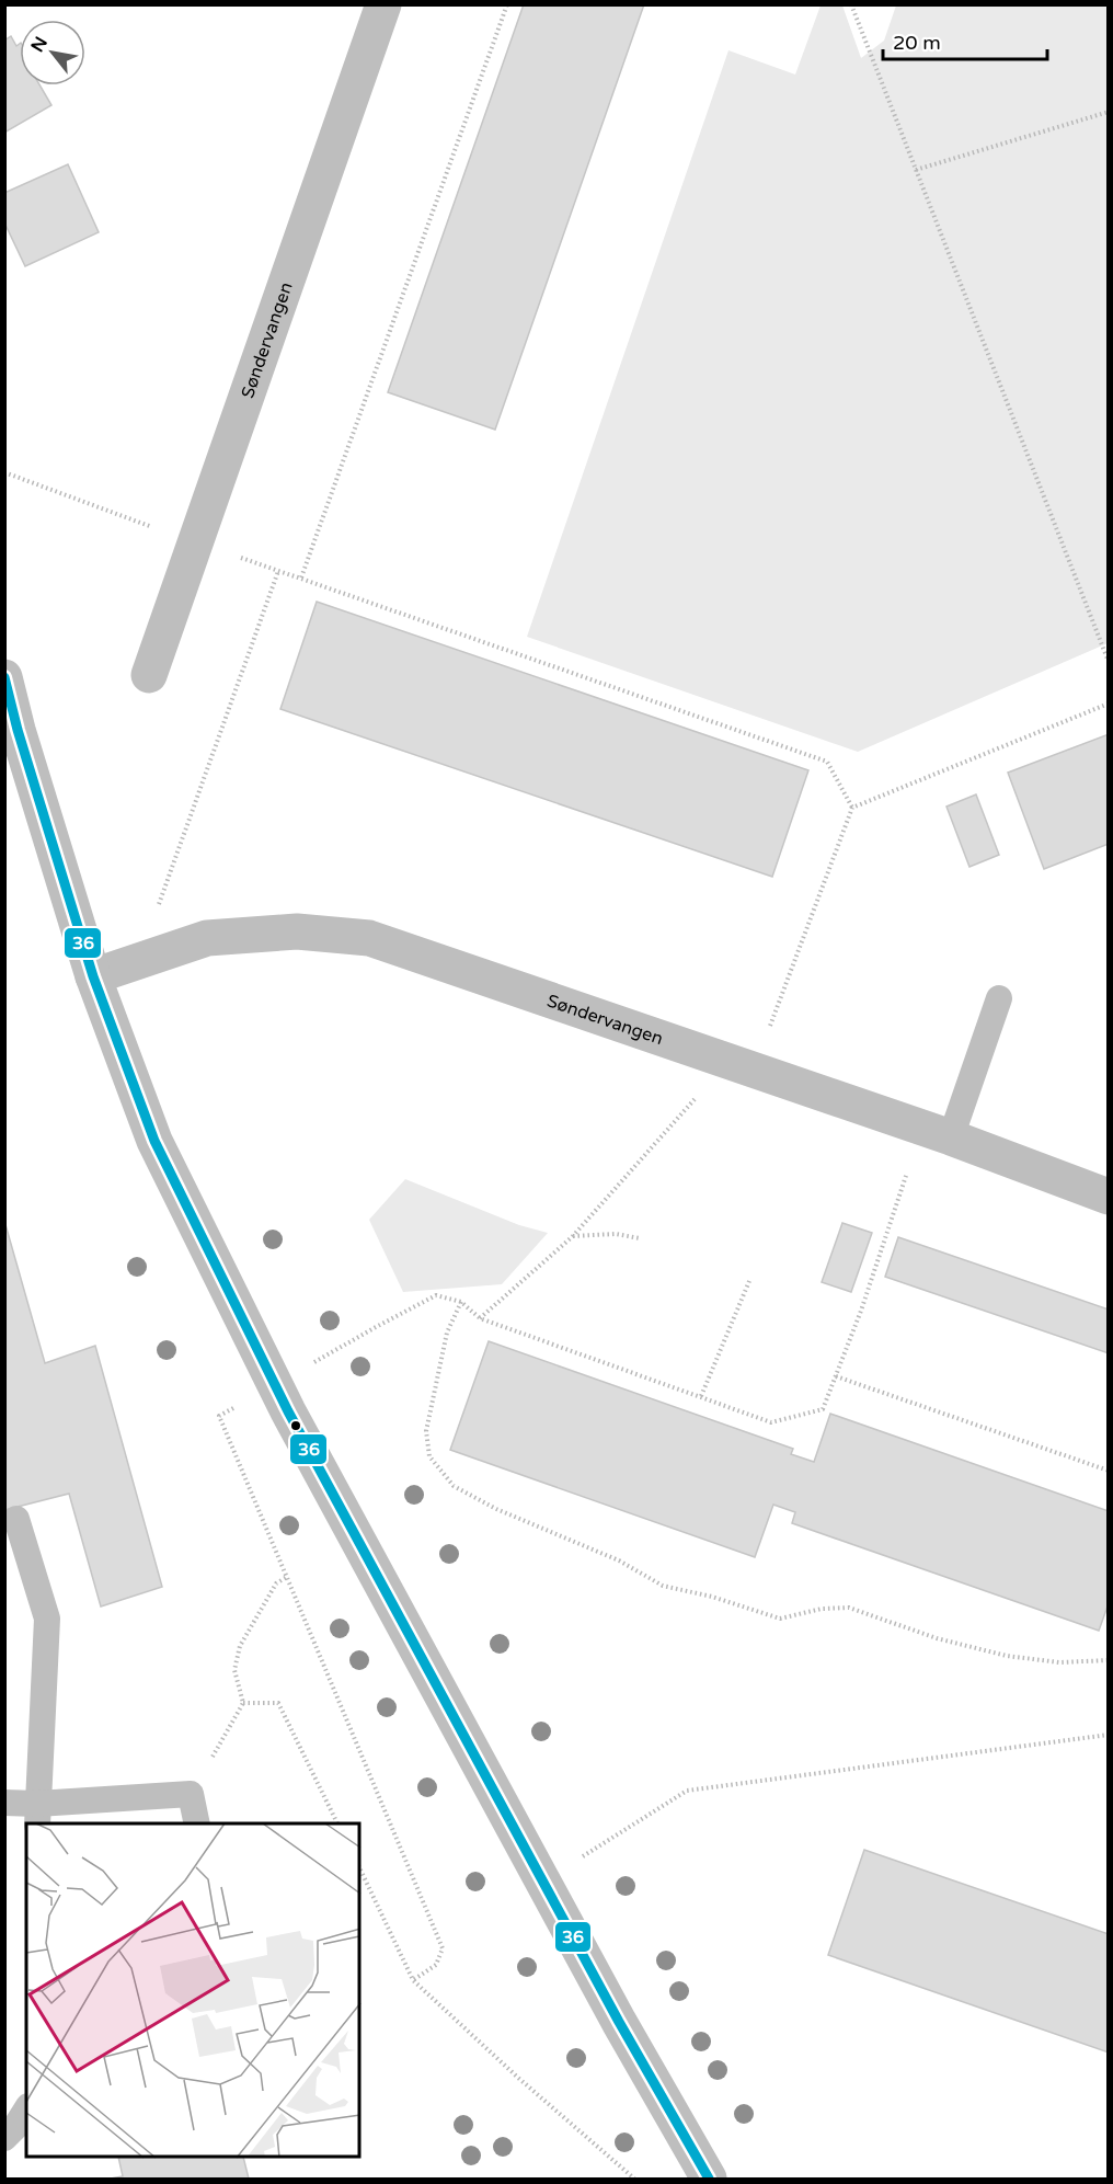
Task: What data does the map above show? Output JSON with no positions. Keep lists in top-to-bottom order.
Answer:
{
  "streets": {
    "street": ["Søndervangen"]
  },
  "lines": ["transit line 36"],
  "scale_bar": "20 m",
  "north": "top left"
}
